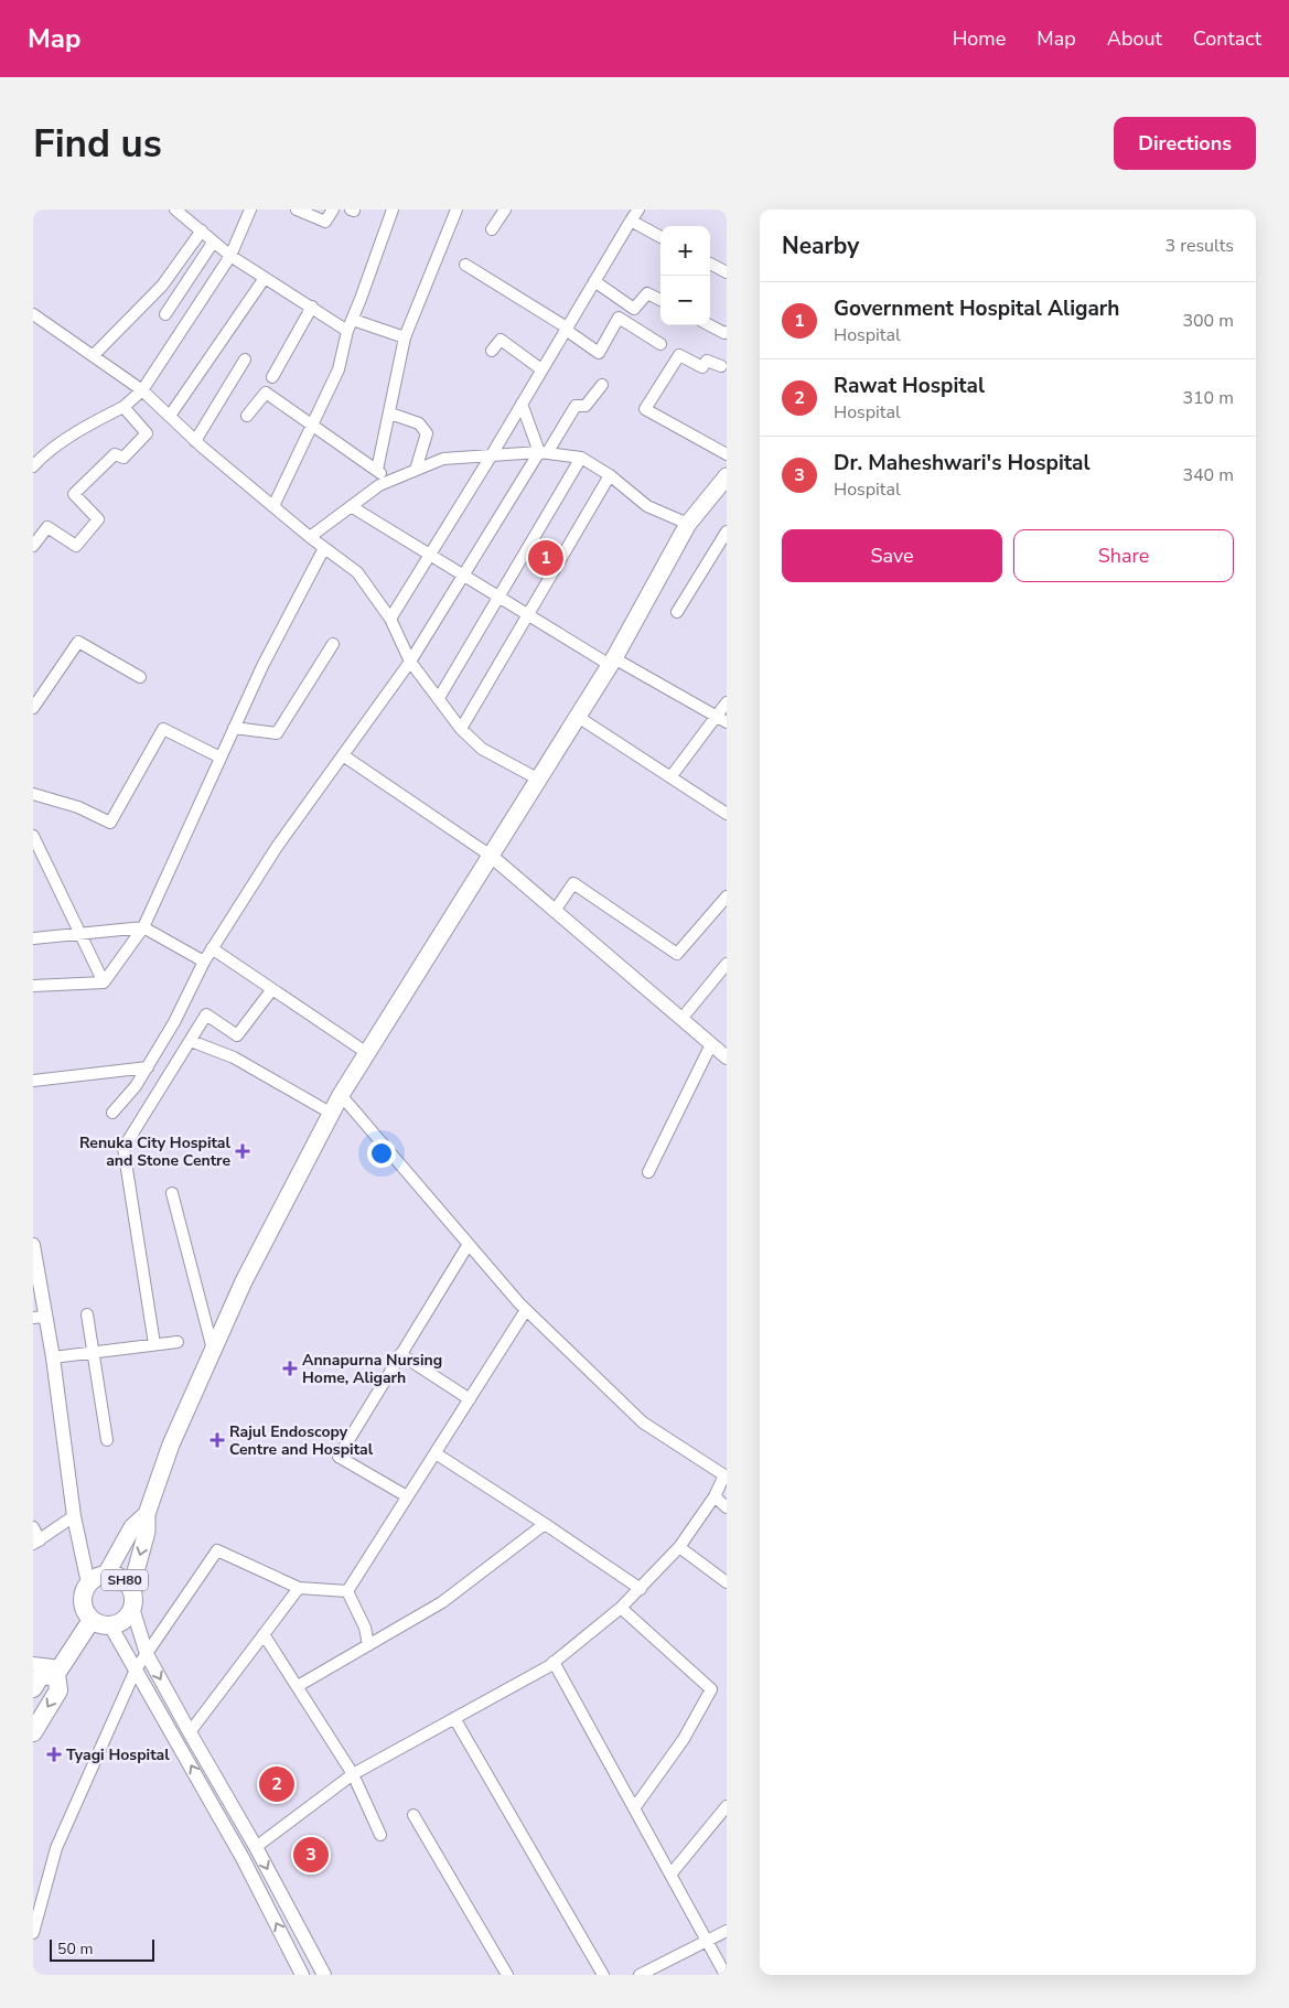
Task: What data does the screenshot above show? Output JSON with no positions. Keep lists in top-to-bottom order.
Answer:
{
  "streets": {
    "main road": ["SH80"]
  },
  "places": {
    "health": [
      "Renuka City Hospital and Stone Centre",
      "Annapurna Nursing Home, Aligarh",
      "Rajul Endoscopy Centre and Hospital",
      "Tyagi Hospital"
    ]
  },
  "scale_bar": "50 m",
  "page": {
    "header": "Map",
    "nav": [
      "Home",
      "Map",
      "About",
      "Contact"
    ],
    "buttons": [
      "Directions",
      ["Save", "Share"]
    ],
    "title": "Find us",
    "heading": ["Nearby", "3 results"],
    "map_buttons": ["+", "−"],
    "list": [
      {
        "mark": "1",
        "name": "Government Hospital Aligarh",
        "note": "Hospital",
        "value": "300 m"
      },
      {
        "mark": "2",
        "name": "Rawat Hospital",
        "note": "Hospital",
        "value": "310 m"
      },
      {
        "mark": "3",
        "name": "Dr. Maheshwari's Hospital",
        "note": "Hospital",
        "value": "340 m"
      }
    ],
    "pins": ["1", "2", "3"],
    "scale": "50 m"
  }
}
